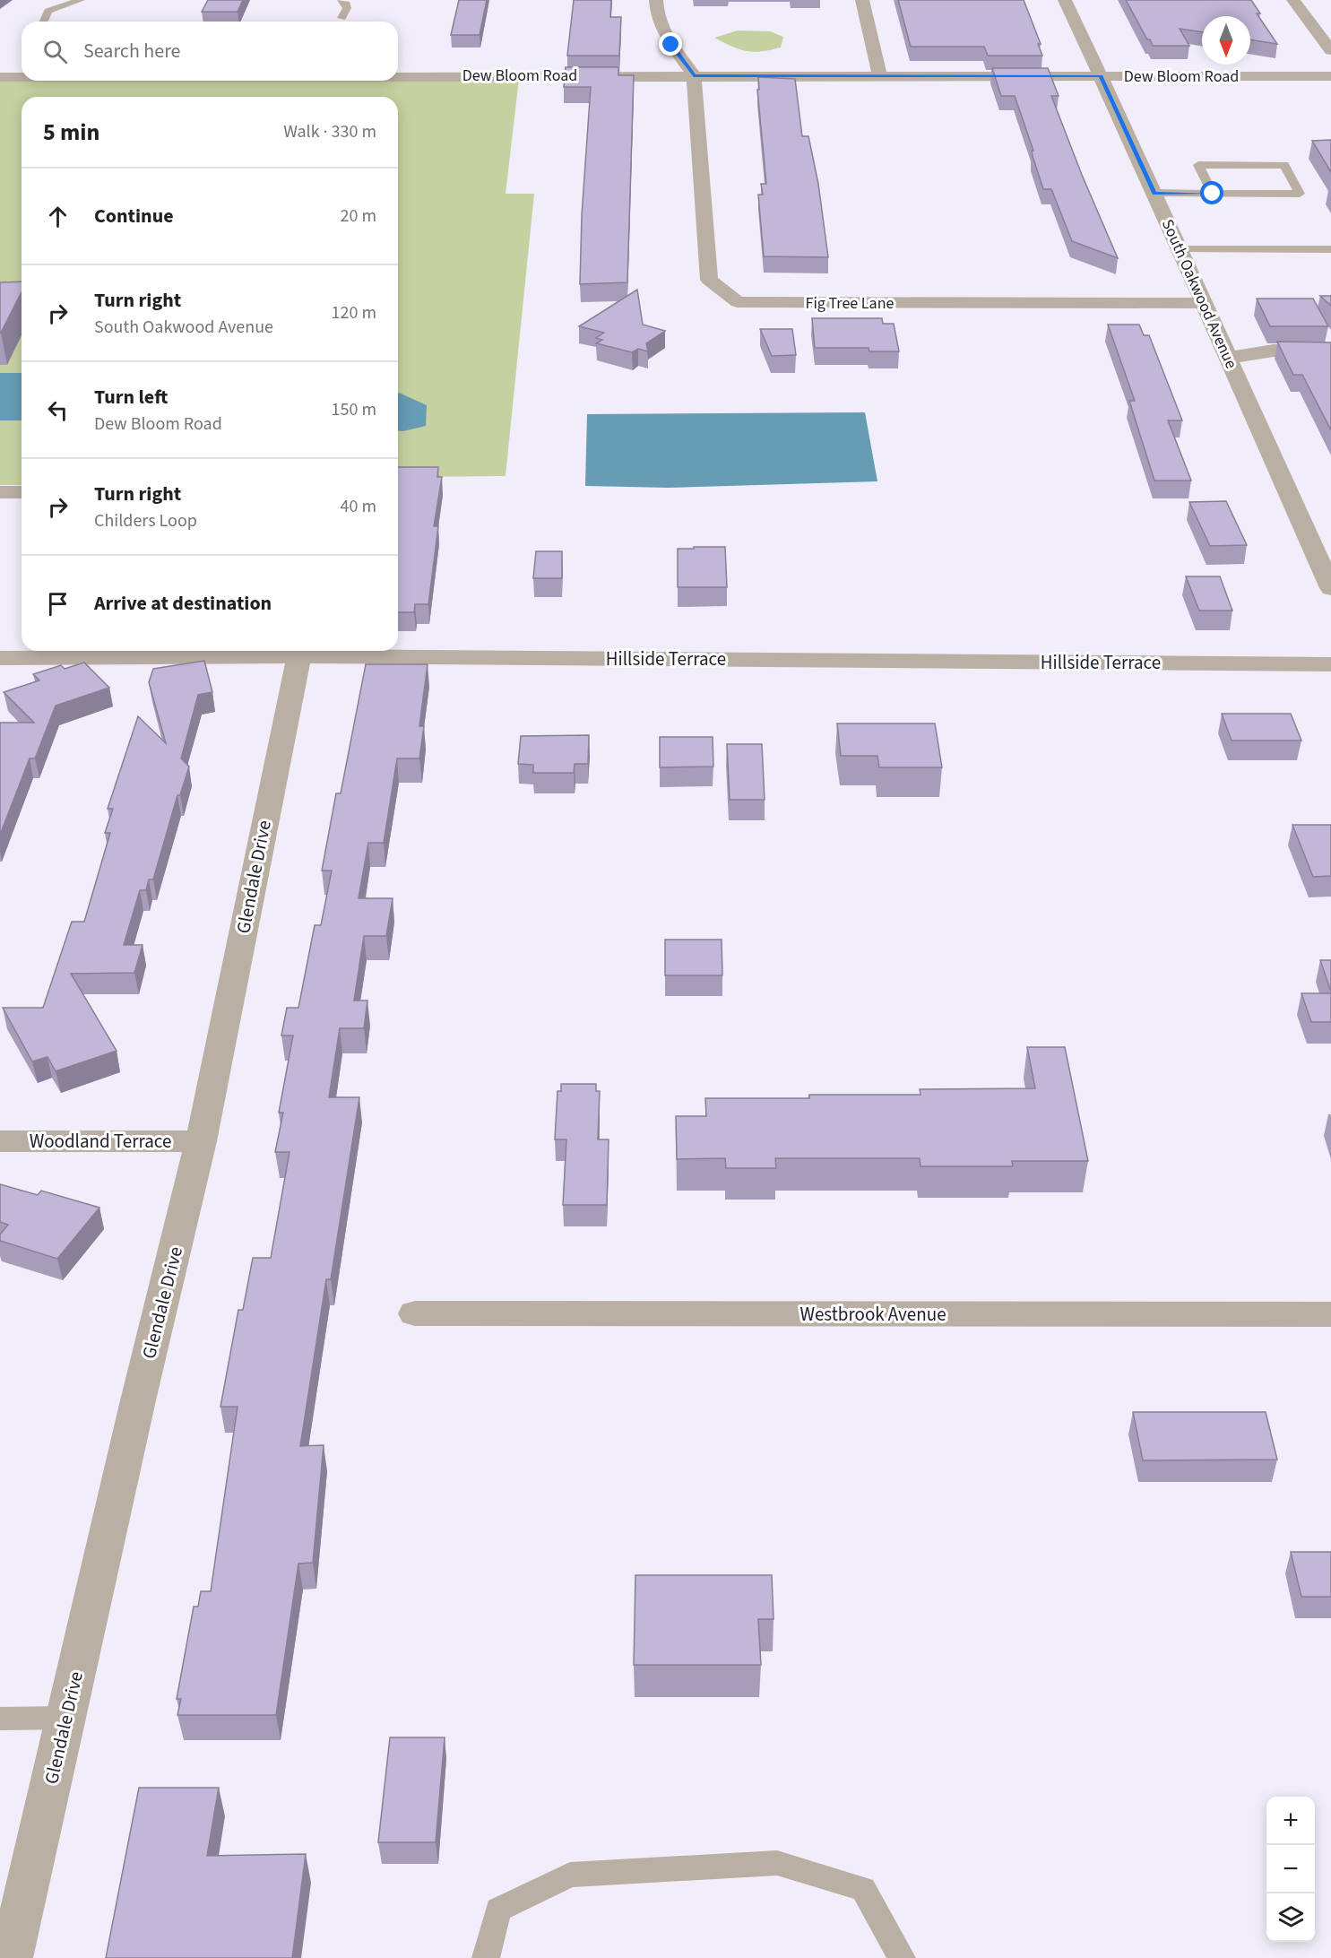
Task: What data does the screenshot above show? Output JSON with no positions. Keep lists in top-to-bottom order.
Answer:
{
  "streets": {
    "street": [
      "Dew Bloom Road",
      "South Oakwood Avenue",
      "Fig Tree Lane",
      "Hillside Terrace",
      "Glendale Drive",
      "Woodland Terrace",
      "Westbrook Avenue"
    ]
  },
  "crossings": [
    ["Dew Bloom Road", "South Oakwood Avenue"],
    ["Dew Bloom Road", "Fig Tree Lane"],
    ["South Oakwood Avenue", "Fig Tree Lane"],
    ["Hillside Terrace", "Glendale Drive"],
    ["Glendale Drive", "Woodland Terrace"]
  ],
  "north": "bottom",
  "page": {
    "search": "Search here",
    "heading": ["5 min", "Walk · 330 m"],
    "list": [
      ["Continue", "20 m"],
      ["Turn right", "South Oakwood Avenue", "120 m"],
      ["Turn left", "Dew Bloom Road", "150 m"],
      ["Turn right", "Childers Loop", "40 m"],
      "Arrive at destination"
    ],
    "map_buttons": ["+", "−"]
  }
}
